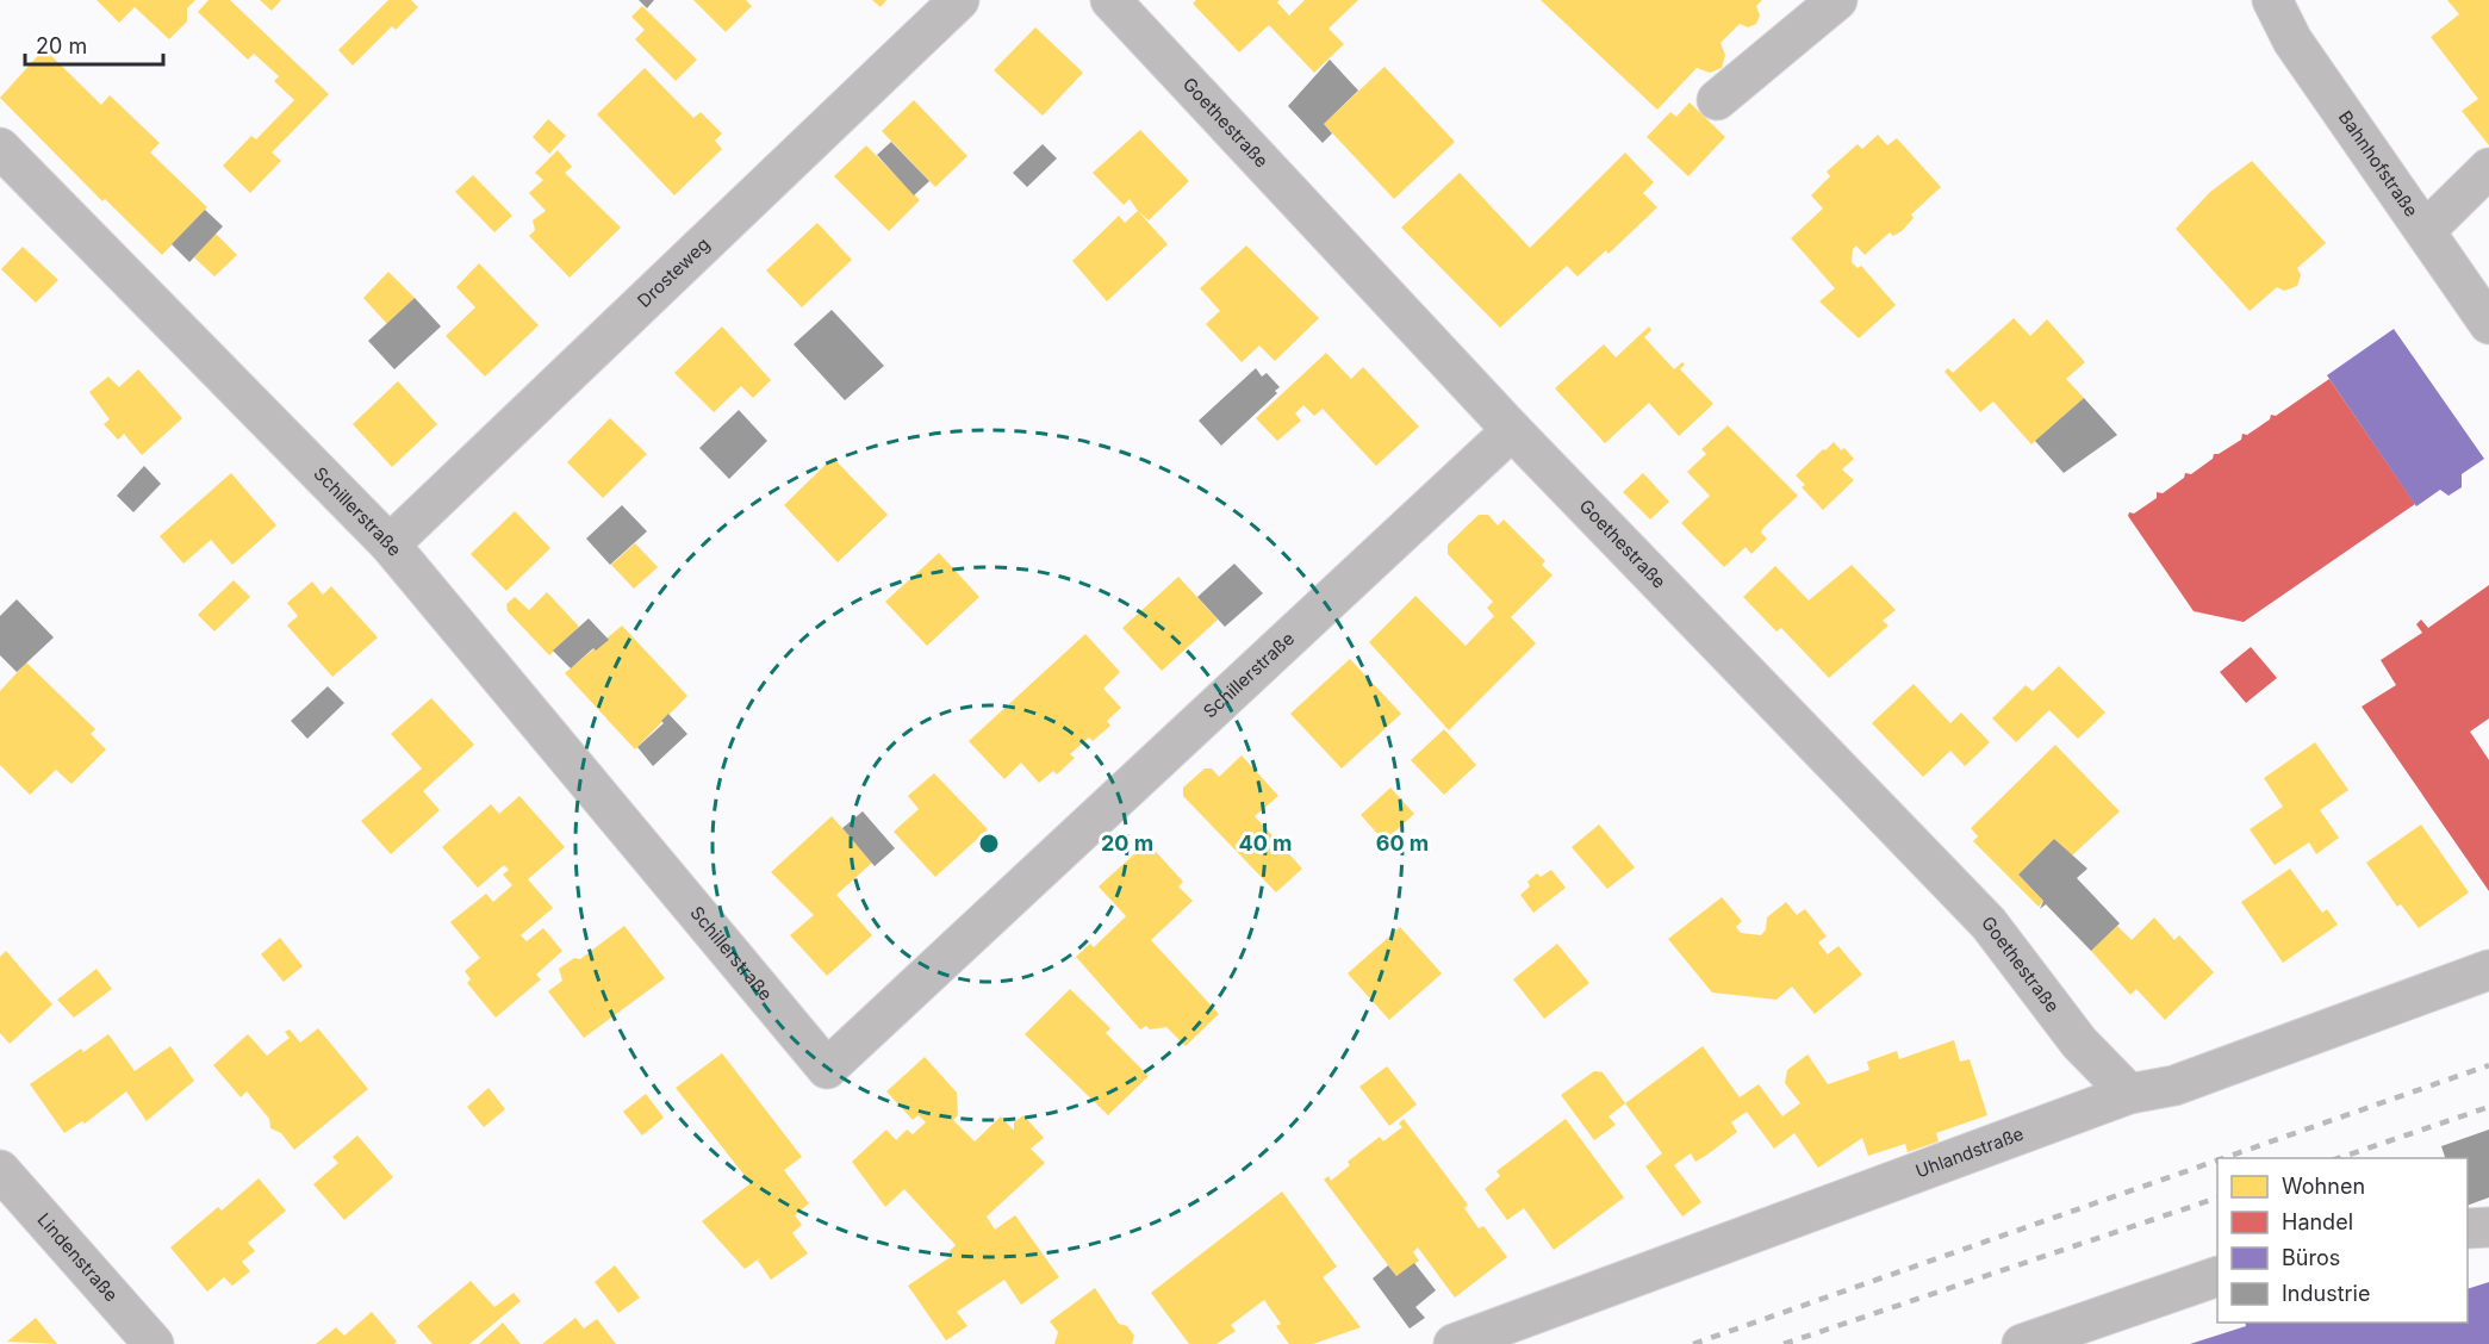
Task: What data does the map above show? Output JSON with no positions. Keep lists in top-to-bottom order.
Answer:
{
  "streets": {
    "street": [
      "Goethestraße",
      "Bahnhofstraße",
      "Drosteweg",
      "Schillerstraße",
      "Uhlandstraße",
      "Lindenstraße"
    ]
  },
  "crossings": [
    ["Goethestraße", "Schillerstraße"],
    ["Goethestraße", "Uhlandstraße"],
    ["Drosteweg", "Schillerstraße"]
  ],
  "legend": [
    "Wohnen",
    "Handel",
    "Büros",
    "Industrie"
  ],
  "scale_bar": "20 m",
  "rings": ["20 m", "40 m", "60 m"]
}
